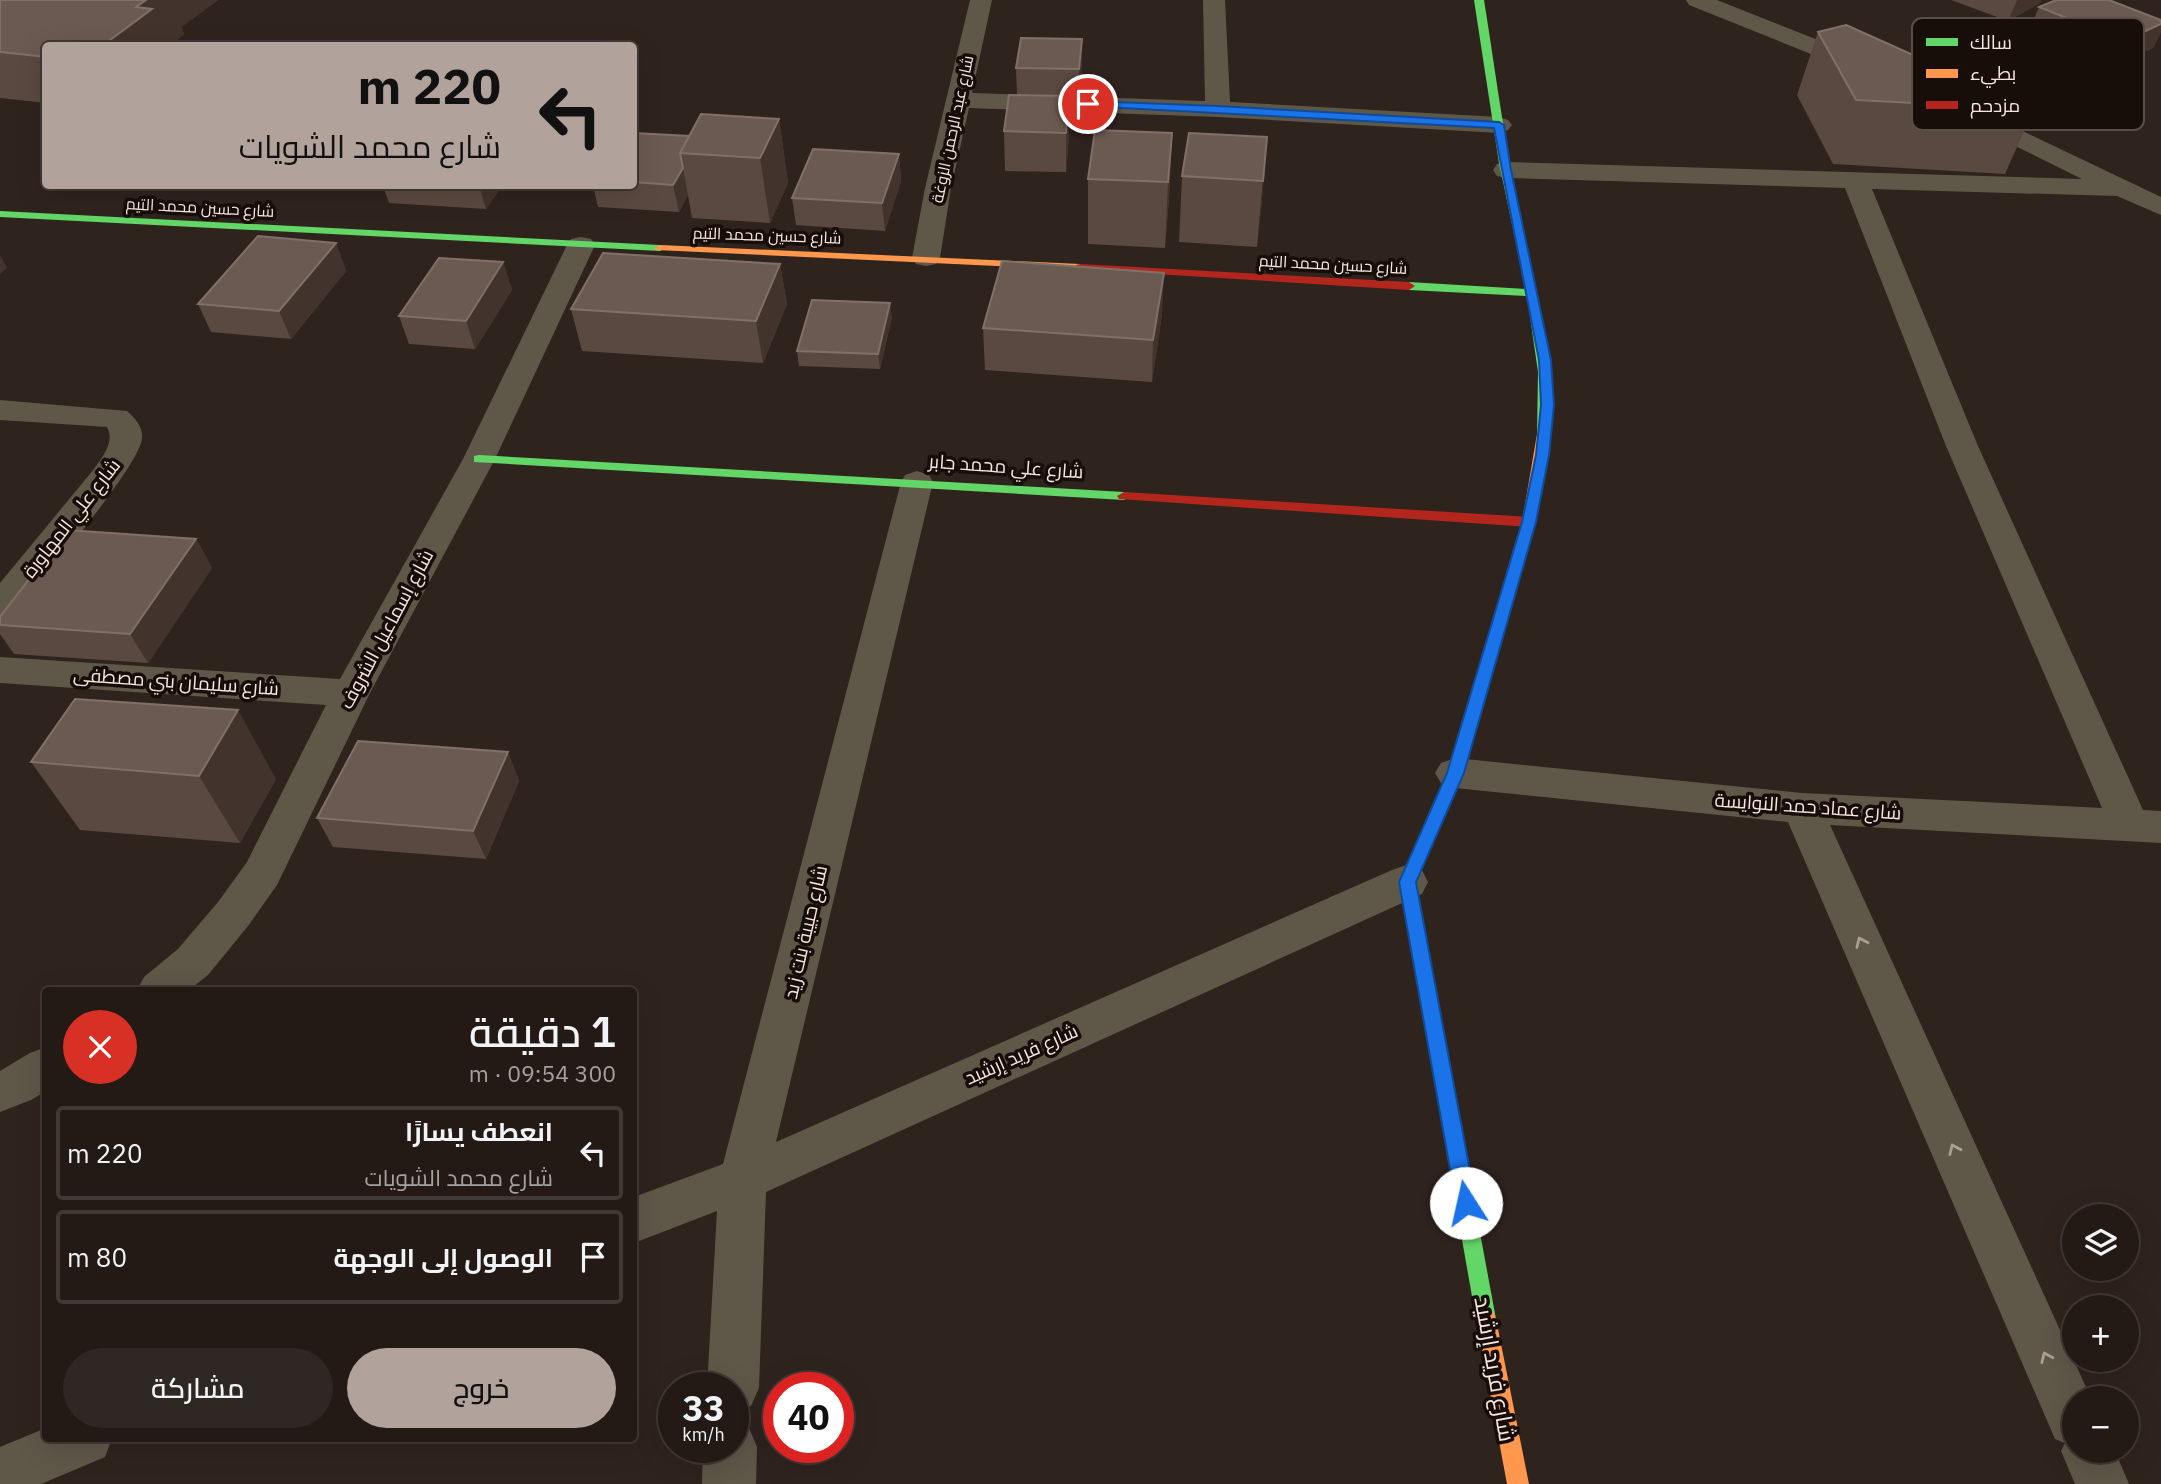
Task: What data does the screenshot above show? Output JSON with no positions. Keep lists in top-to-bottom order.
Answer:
{
  "streets": {
    "street": [
      "شارع عبد الرحمن الزوغة",
      "شارع حسين محمد التيم",
      "شارع علي محمد جابر",
      "شارع علي المهاورة",
      "شارع إسماعيل الشروف",
      "شارع سليمان بني مصطفى",
      "شارع عماد حمد النوايسة",
      "شارع حبيبة بنت زيد",
      "شارع فريد إرشيد"
    ]
  },
  "crossings": [
    ["شارع عبد الرحمن الزوغة", "شارع حسين محمد التيم"],
    ["شارع حسين محمد التيم", "شارع إسماعيل الشروف"],
    ["شارع علي محمد جابر", "شارع إسماعيل الشروف"],
    ["شارع علي محمد جابر", "شارع حبيبة بنت زيد"],
    ["شارع إسماعيل الشروف", "شارع سليمان بني مصطفى"],
    ["شارع حبيبة بنت زيد", "شارع فريد إرشيد"]
  ],
  "legend": ["سالك", "بطيء", "مزدحم"],
  "page": {
    "turn": ["220 m", "شارع محمد الشويات"],
    "heading": ["1 دقيقة", "300 m · 09:54"],
    "list": [
      {
        "name": "انعطف يسارًا",
        "note": "شارع محمد الشويات",
        "value": "220 m"
      },
      {
        "name": "الوصول إلى الوجهة",
        "value": "80 m"
      }
    ],
    "map_buttons": ["+", "−"],
    "buttons": ["خروج", "مشاركة"],
    "speed": "33 km/h",
    "limit": "40"
  }
}
